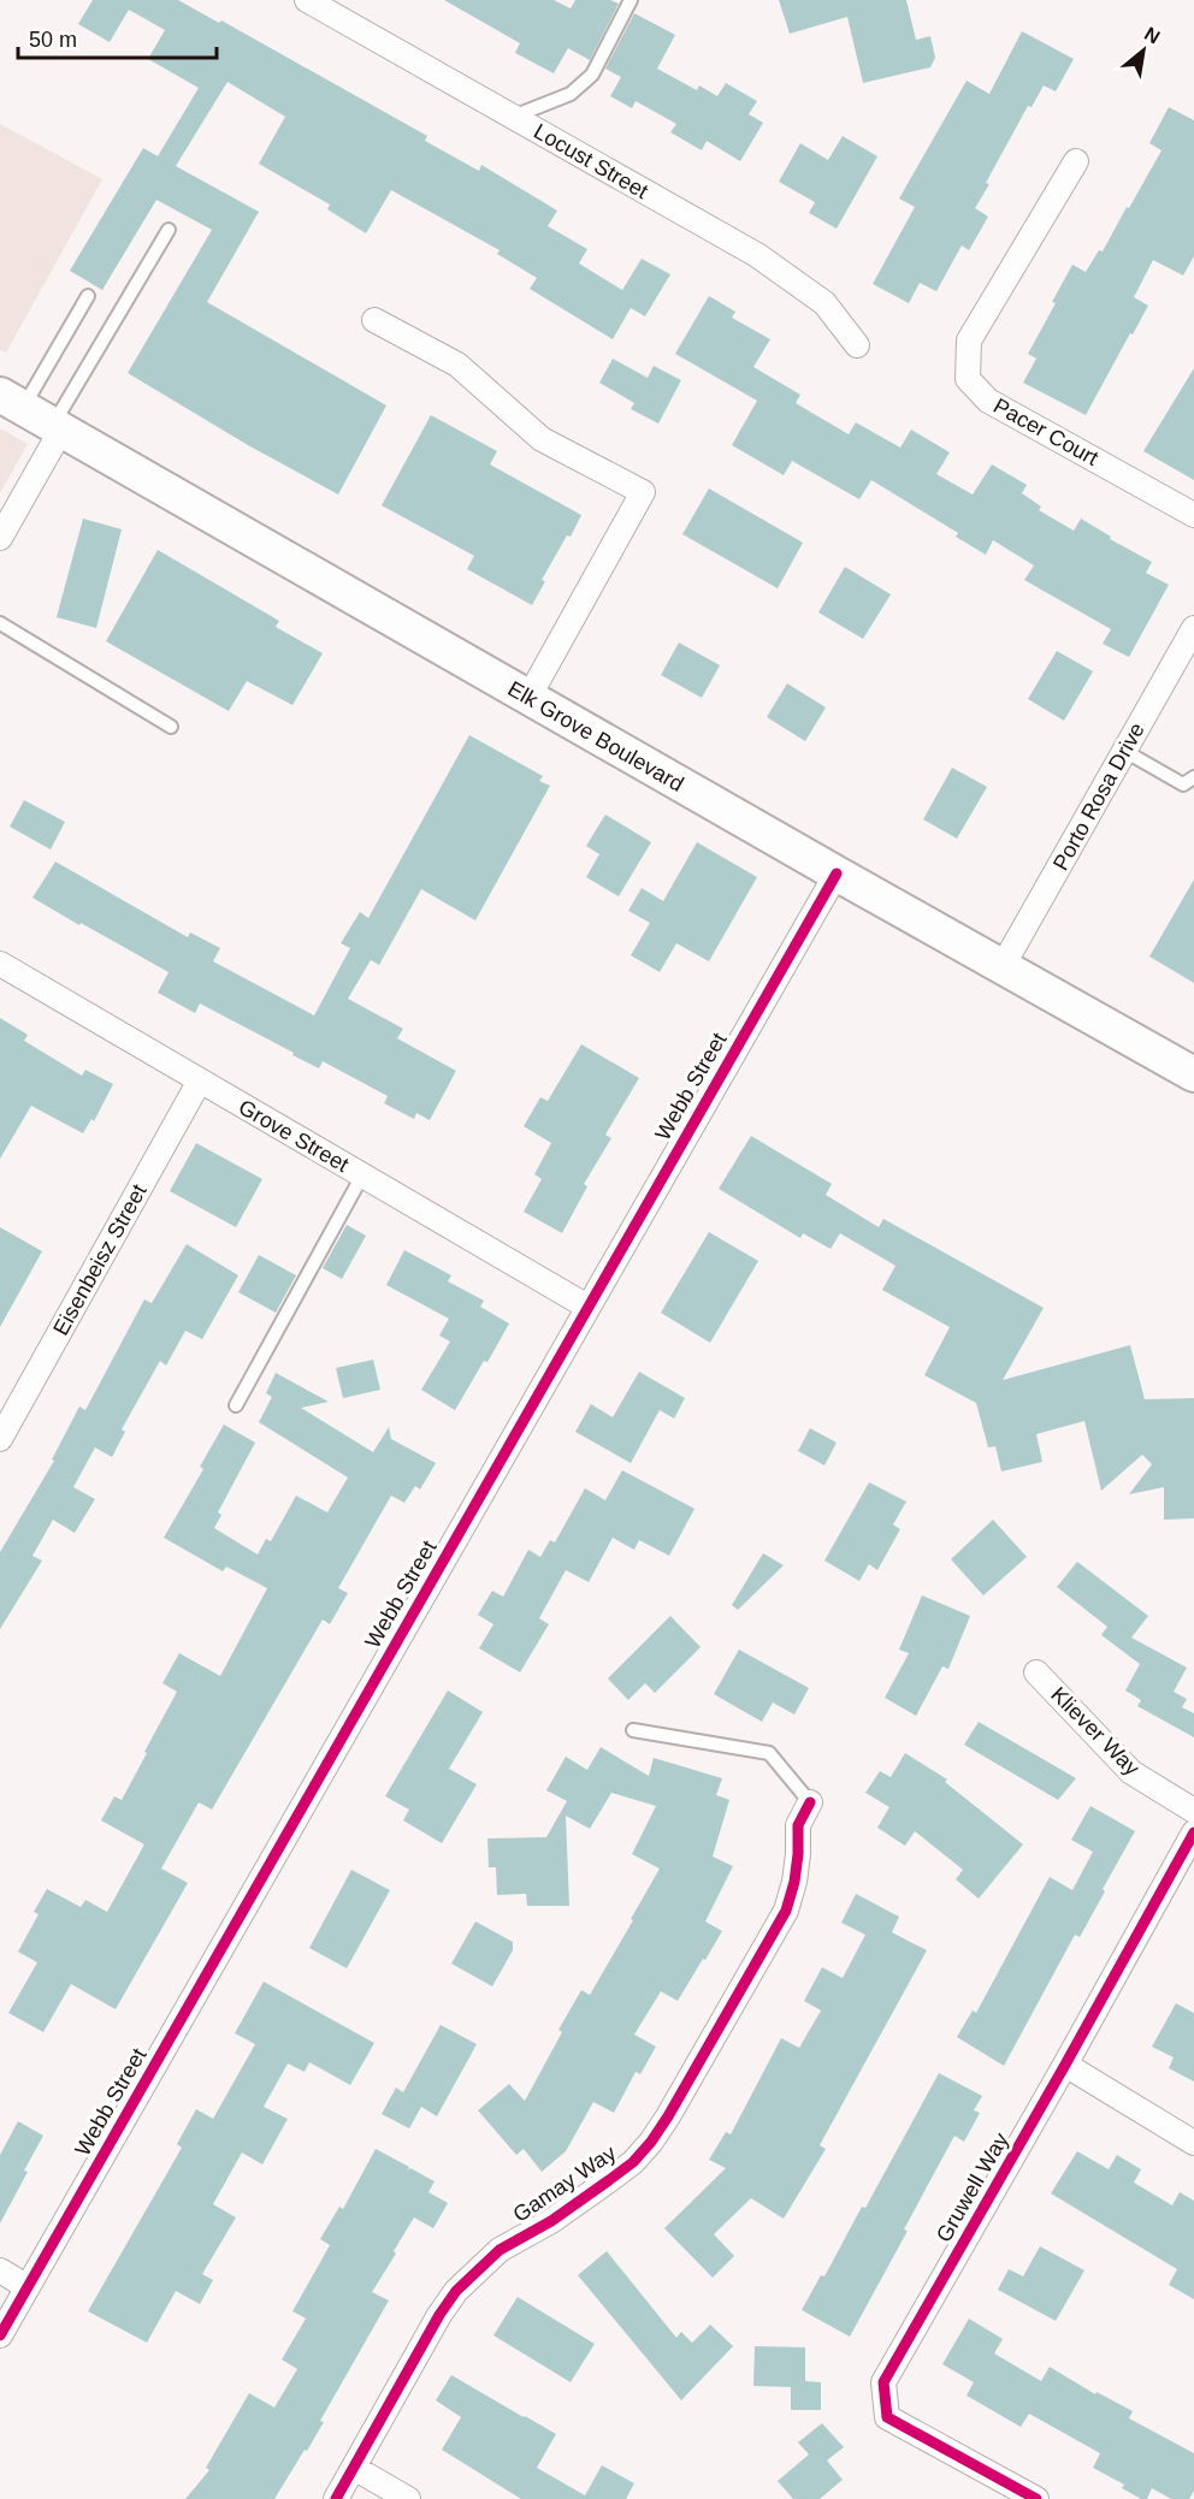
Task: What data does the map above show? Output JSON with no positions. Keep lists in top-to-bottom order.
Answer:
{
  "streets": {
    "main road": ["Elk Grove Boulevard"],
    "street": [
      "Locust Street",
      "Pacer Court",
      "Porto Rosa Drive",
      "Webb Street",
      "Grove Street",
      "Eisenbeisz Street",
      "Kliever Way",
      "Gamay Way",
      "Gruwell Way"
    ]
  },
  "crossings": [
    ["Elk Grove Boulevard", "Porto Rosa Drive"],
    ["Elk Grove Boulevard", "Webb Street"],
    ["Webb Street", "Grove Street"],
    ["Grove Street", "Eisenbeisz Street"]
  ],
  "scale_bar": "50 m",
  "north": "top right"
}
